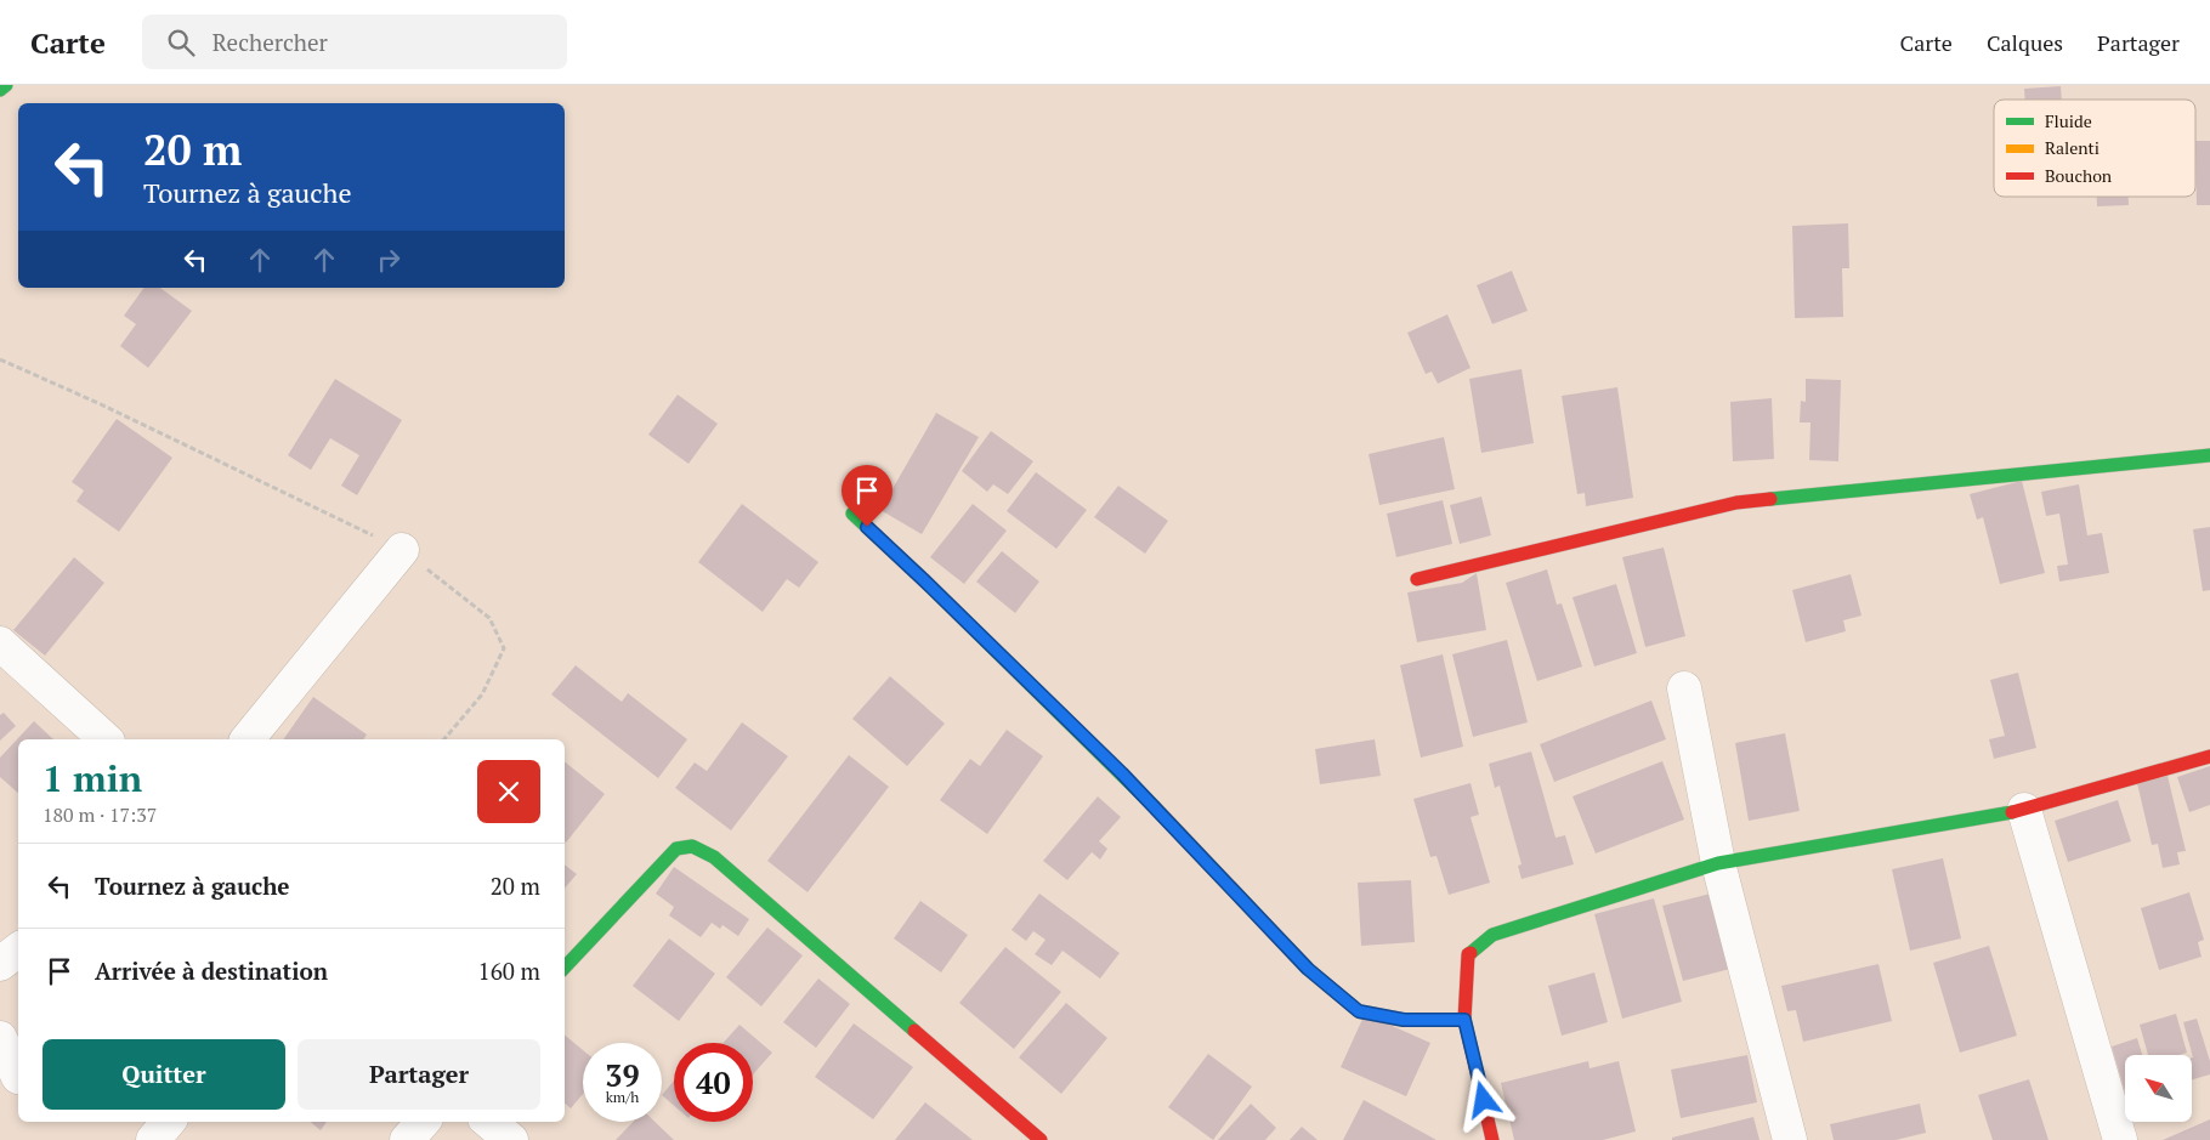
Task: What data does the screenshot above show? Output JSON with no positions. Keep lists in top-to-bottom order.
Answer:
{
  "legend": ["Fluide", "Ralenti", "Bouchon"],
  "north": "top left",
  "page": {
    "header": "Carte",
    "search": "Rechercher",
    "nav": ["Carte", "Calques", "Partager"],
    "turn": ["20 m", "Tournez à gauche"],
    "heading": ["1 min", "180 m · 17:37"],
    "list": [
      {
        "name": "Tournez à gauche",
        "value": "20 m"
      },
      {
        "name": "Arrivée à destination",
        "value": "160 m"
      }
    ],
    "buttons": ["Quitter", "Partager"],
    "speed": "39 km/h",
    "limit": "40"
  }
}
